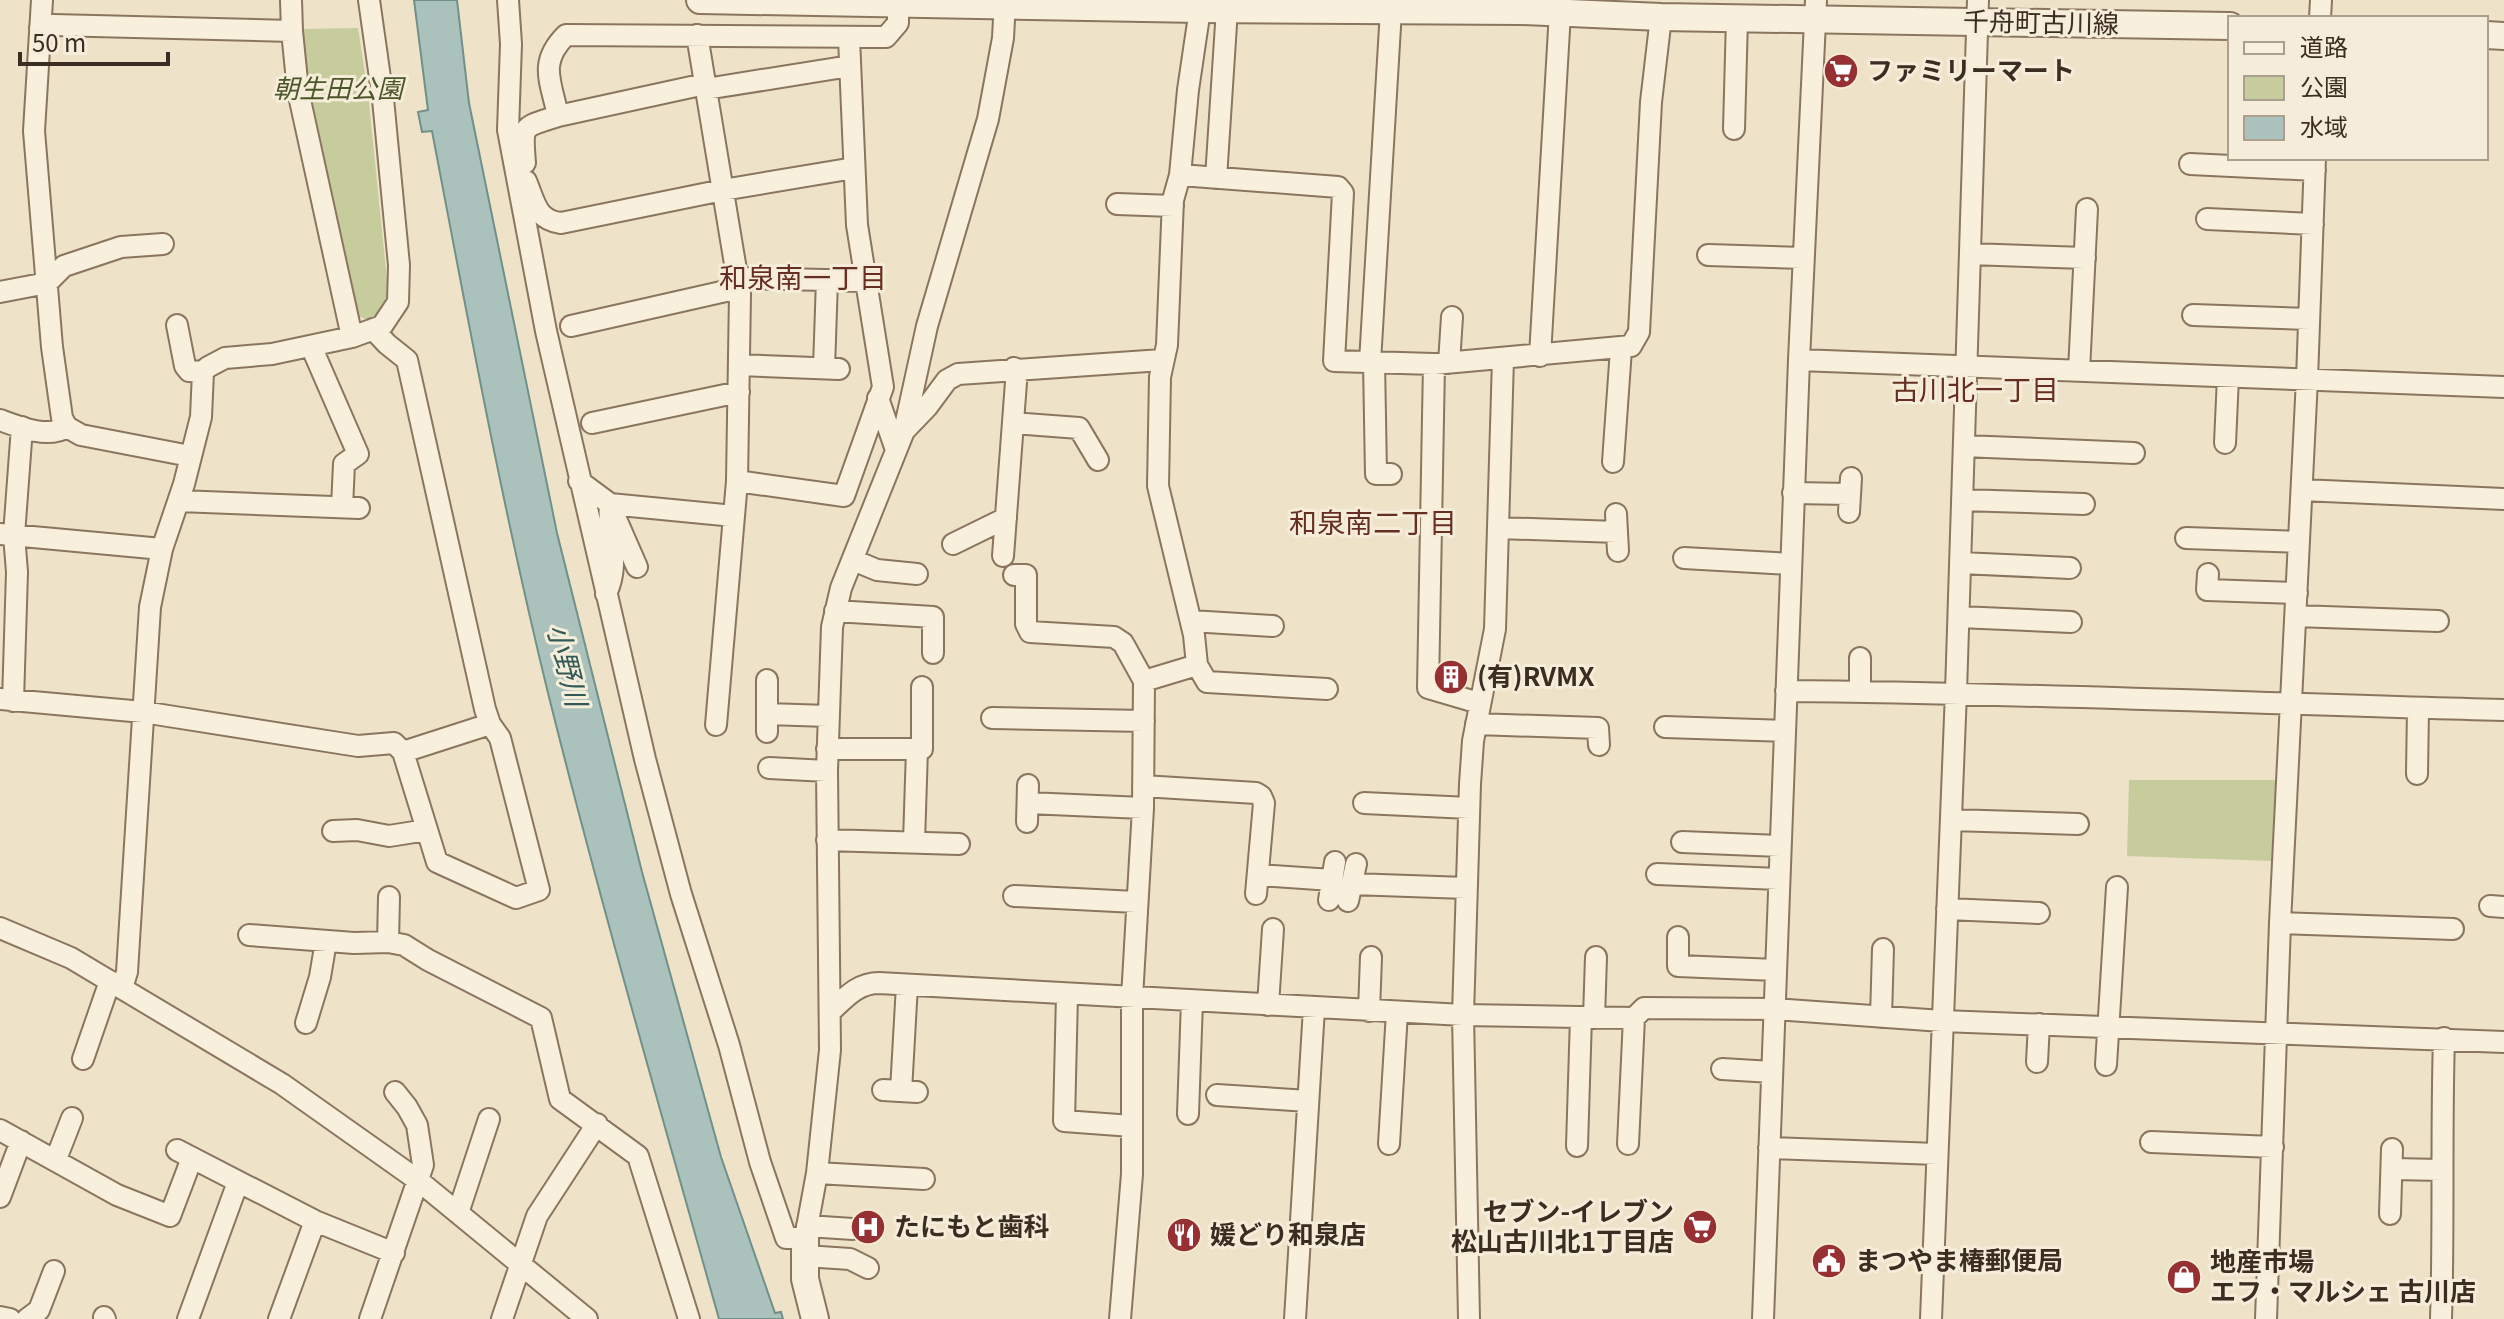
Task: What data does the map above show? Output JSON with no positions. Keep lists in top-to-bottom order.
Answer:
{
  "streets": {
    "street": ["千舟町古川線"]
  },
  "districts": ["和泉南一丁目", "古川北一丁目", "和泉南二丁目"],
  "water": ["小野川"],
  "parks": ["朝生田公園"],
  "places": {
    "supermarket": ["ファミリーマート", "セブン-イレブン 松山古川北1丁目店"],
    "building": ["(有)RVMX"],
    "hospital": ["たにもと歯科"],
    "restaurant": ["媛どり和泉店"],
    "public building": ["まつやま椿郵便局"],
    "shop": ["地産市場 エフ・マルシェ 古川店"]
  },
  "legend": ["道路", "公園", "水域"],
  "scale_bar": "50 m"
}
